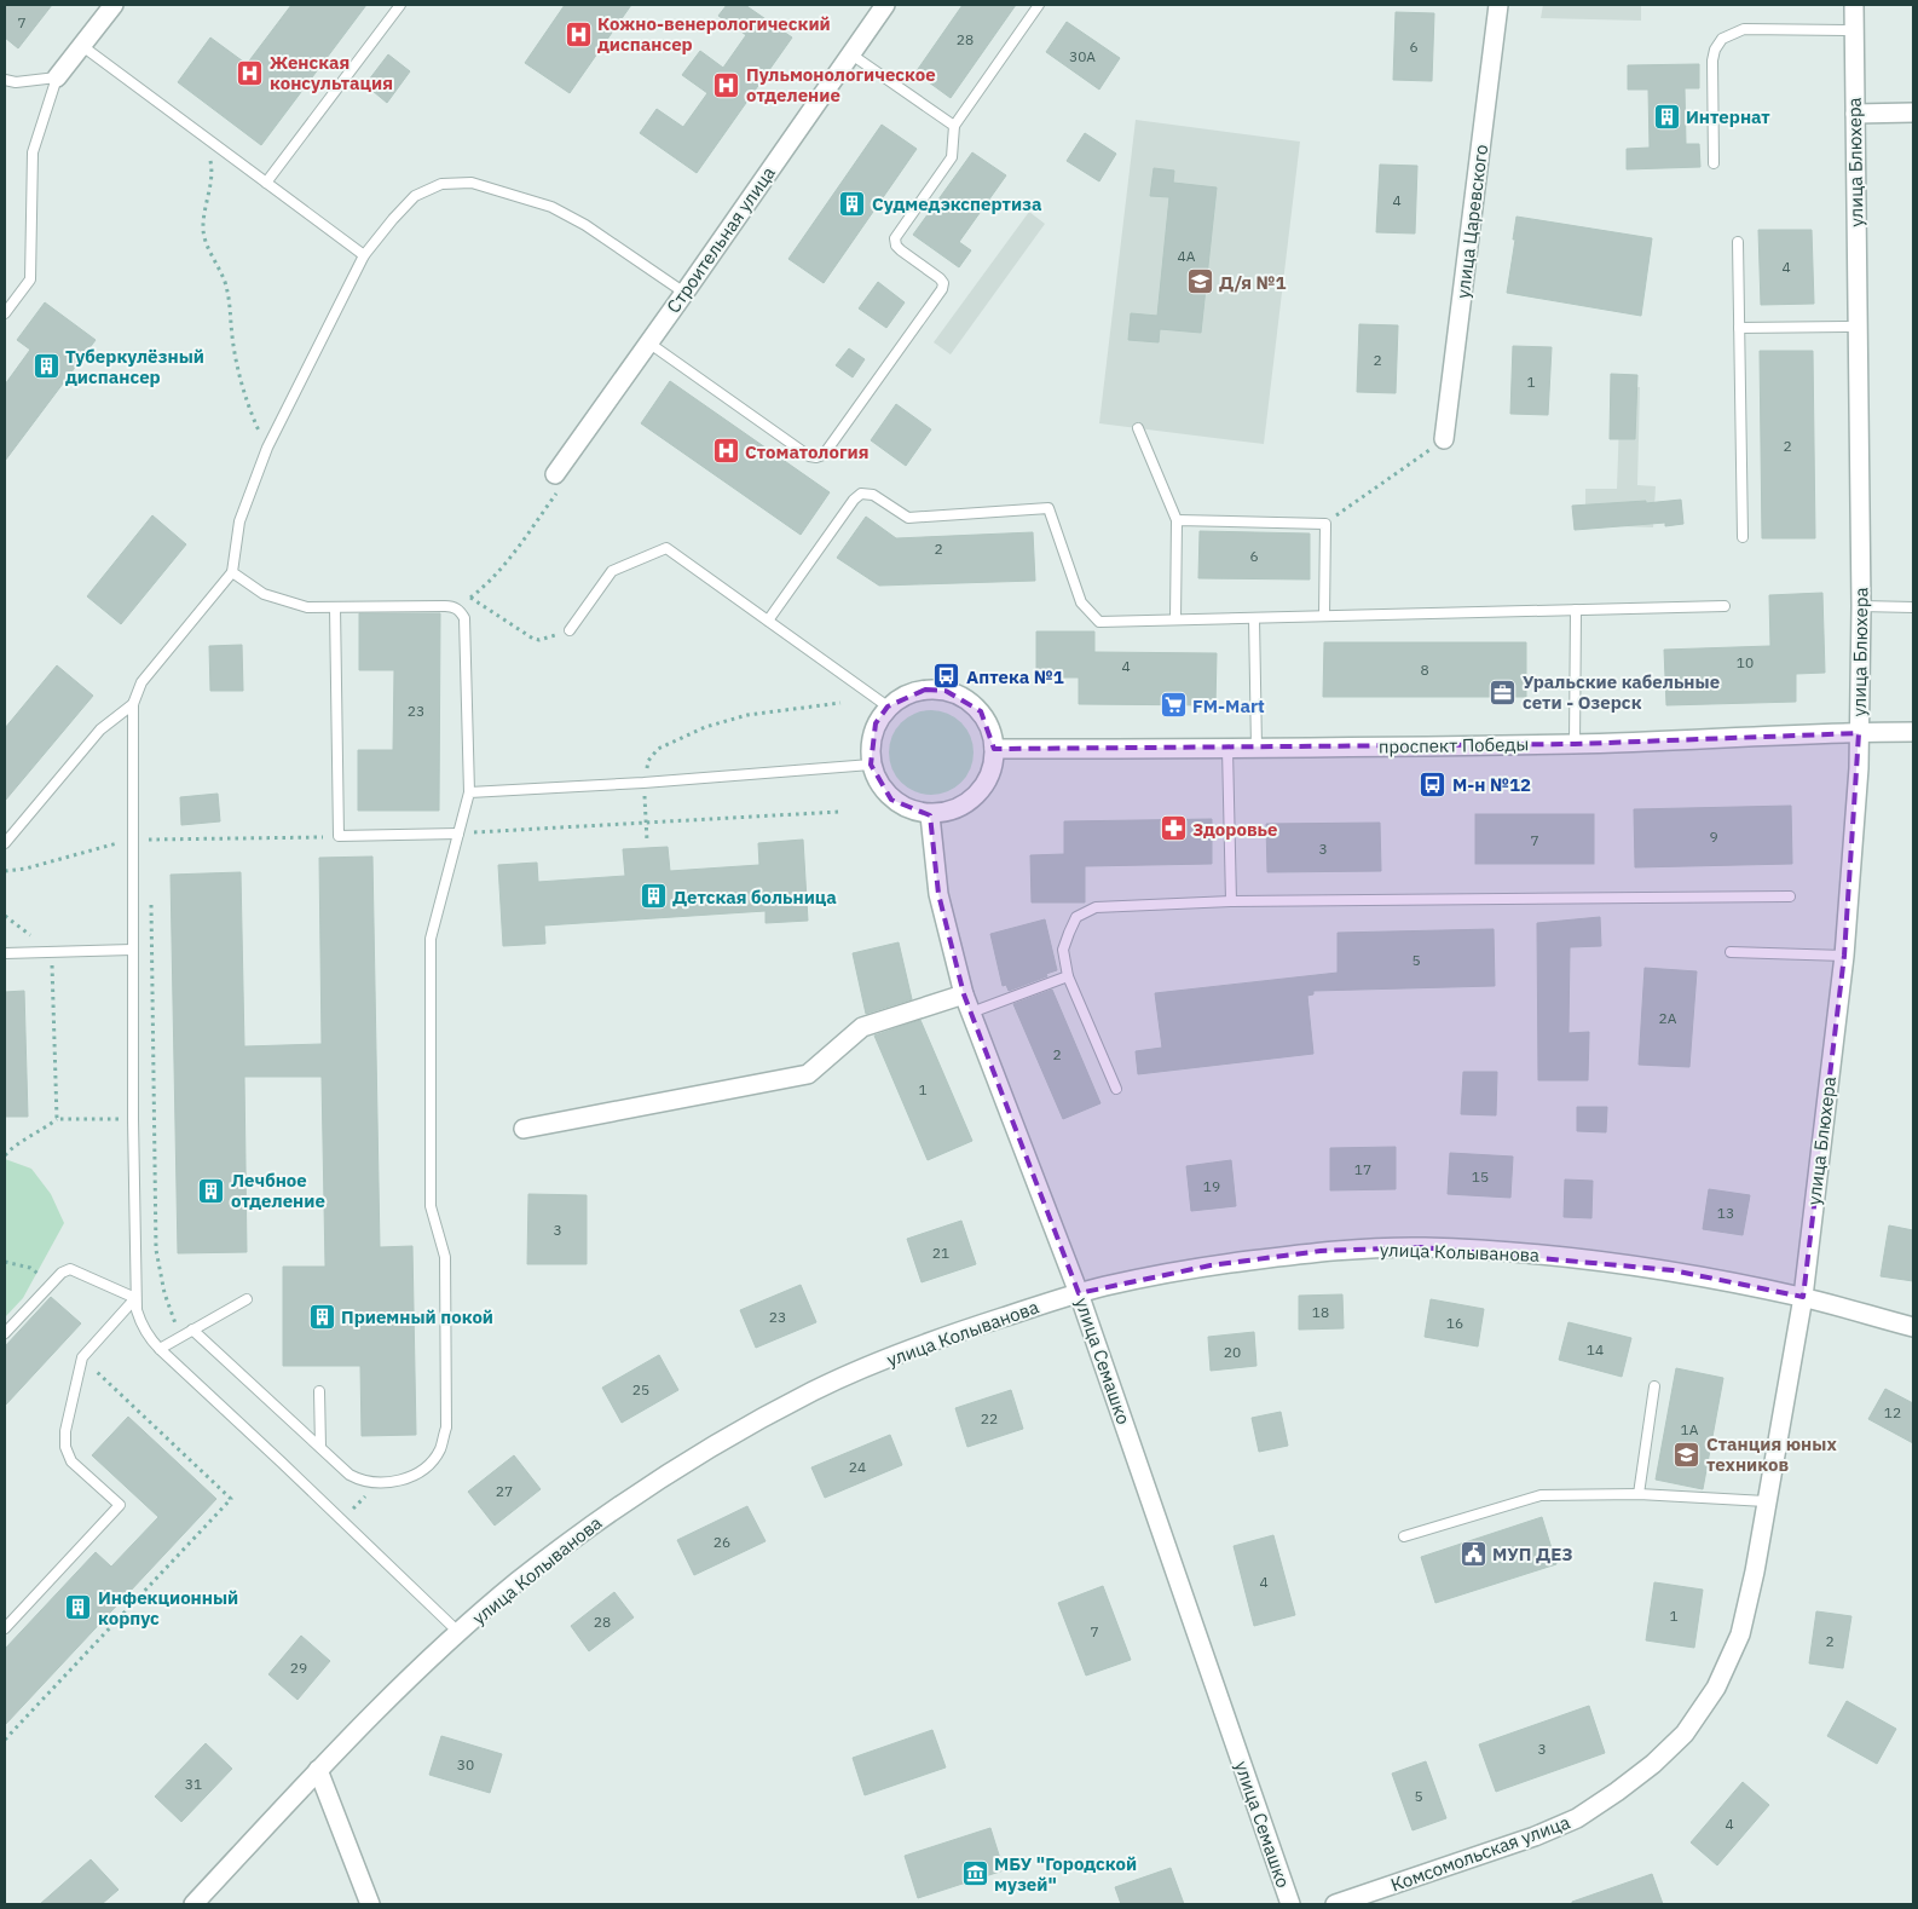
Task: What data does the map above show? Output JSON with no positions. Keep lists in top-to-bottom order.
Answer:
{
  "streets": {
    "street": [
      "улица Блюхера",
      "улица Царевского",
      "Строительная улица",
      "проспект Победы",
      "улица Колыванова",
      "улица Семашко",
      "Комсомольская улица"
    ]
  },
  "crossings": [
    ["улица Блюхера", "проспект Победы"],
    ["улица Блюхера", "улица Колыванова"],
    ["улица Блюхера", "Комсомольская улица"],
    ["проспект Победы", "улица Семашко"],
    ["улица Колыванова", "улица Семашко"],
    ["улица Колыванова", "Комсомольская улица"]
  ],
  "places": {
    "hospital": [
      "Кожно-венерологический диспансер",
      "Женская консультация",
      "Пульмонологическое отделение",
      "Стоматология"
    ],
    "building": [
      "Интернат",
      "Судмедэкспертиза",
      "Туберкулёзный диспансер",
      "Детская больница",
      "Лечбное отделение",
      "Приемный покой",
      "Инфекционный корпус"
    ],
    "school or university": ["Д/я №1", "Станция юных техников"],
    "bus stop": ["Аптека №1", "М-н №12"],
    "office": ["Уральские кабельные сети - Озерск"],
    "supermarket": ["FM-Mart"],
    "pharmacy": ["Здоровье"],
    "public building": ["МУП ДЕЗ"],
    "museum": ["МБУ \"Городской музей\""]
  },
  "house_numbers": [
    "7",
    "28",
    "6",
    "30А",
    "4",
    "4А",
    "4",
    "2",
    "1",
    "2",
    "2",
    "6",
    "10",
    "4",
    "8",
    "23",
    "9",
    "7",
    "3",
    "5",
    "2А",
    "2",
    "1",
    "17",
    "15",
    "19",
    "13",
    "3",
    "21",
    "18",
    "23",
    "16",
    "14",
    "20",
    "25",
    "12",
    "22",
    "1А",
    "24",
    "27",
    "26",
    "4",
    "1",
    "28",
    "7",
    "2",
    "29",
    "3",
    "30",
    "31",
    "5",
    "4"
  ]
}
